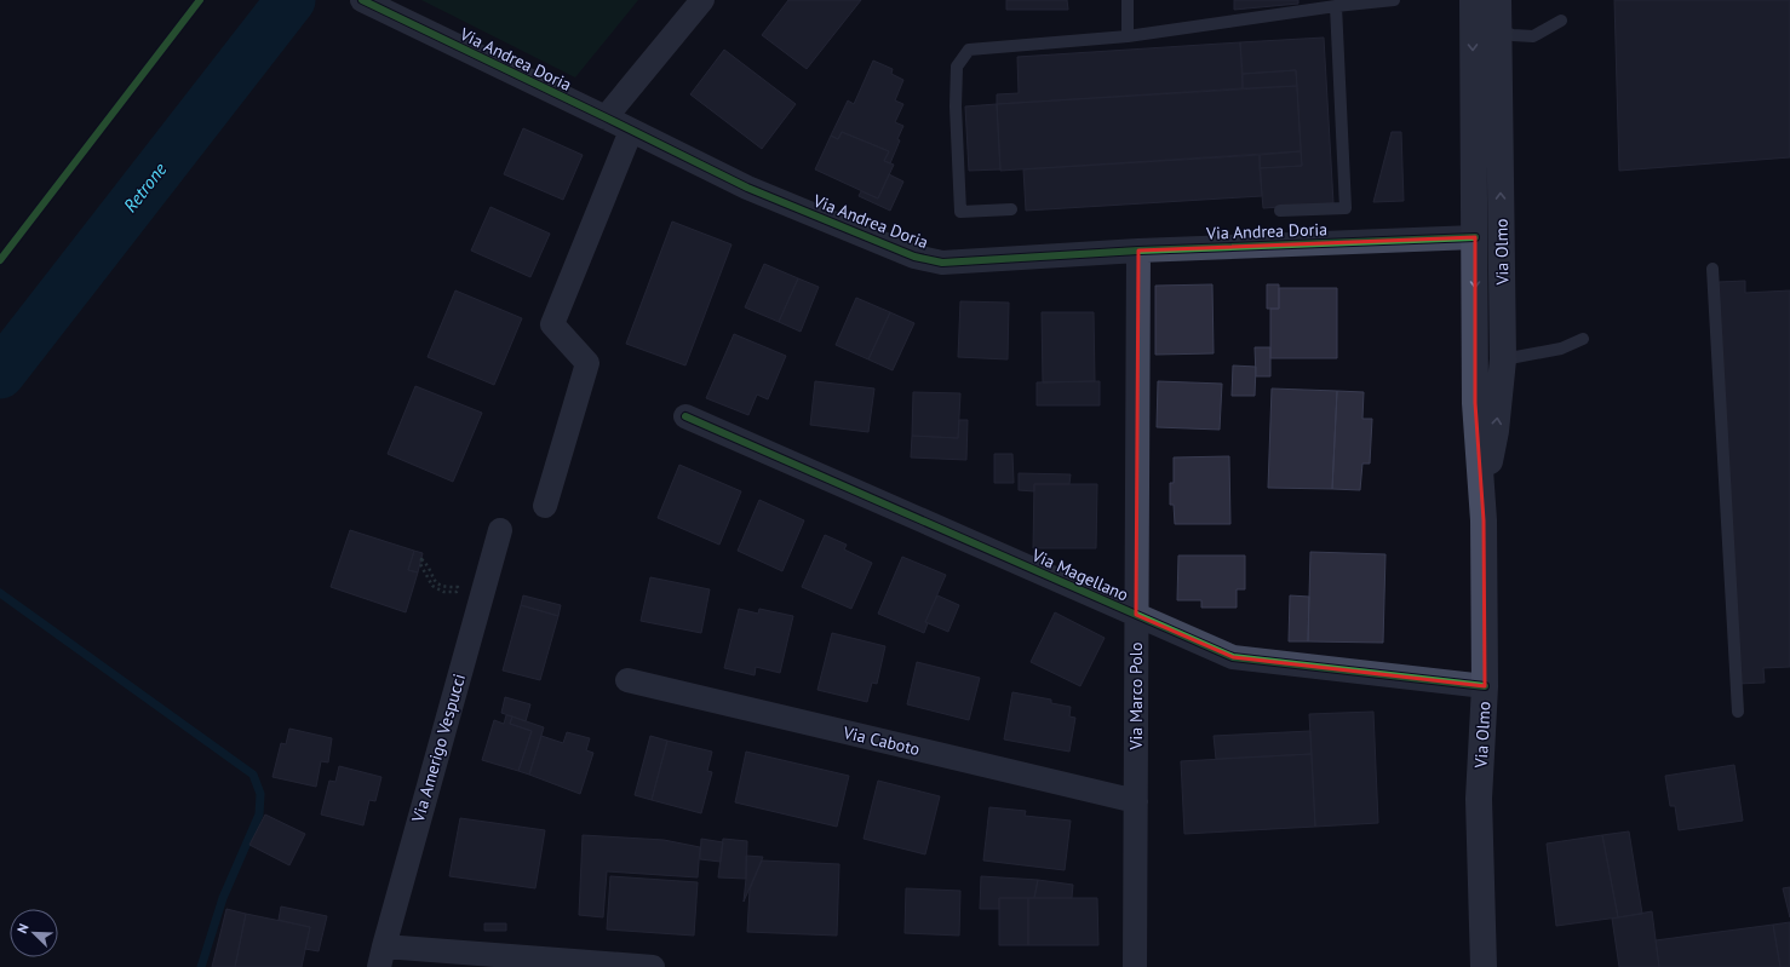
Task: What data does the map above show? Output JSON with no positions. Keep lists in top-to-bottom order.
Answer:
{
  "streets": {
    "main road": ["Via Olmo"],
    "street": [
      "Via Andrea Doria",
      "Via Magellano",
      "Via Marco Polo",
      "Via Caboto",
      "Via Amerigo Vespucci"
    ]
  },
  "crossings": [
    ["Via Andrea Doria", "Via Olmo"],
    ["Via Andrea Doria", "Via Marco Polo"],
    ["Via Olmo", "Via Magellano"],
    ["Via Magellano", "Via Marco Polo"],
    ["Via Marco Polo", "Via Caboto"]
  ],
  "water": ["Retrone"],
  "north": "top left"
}
